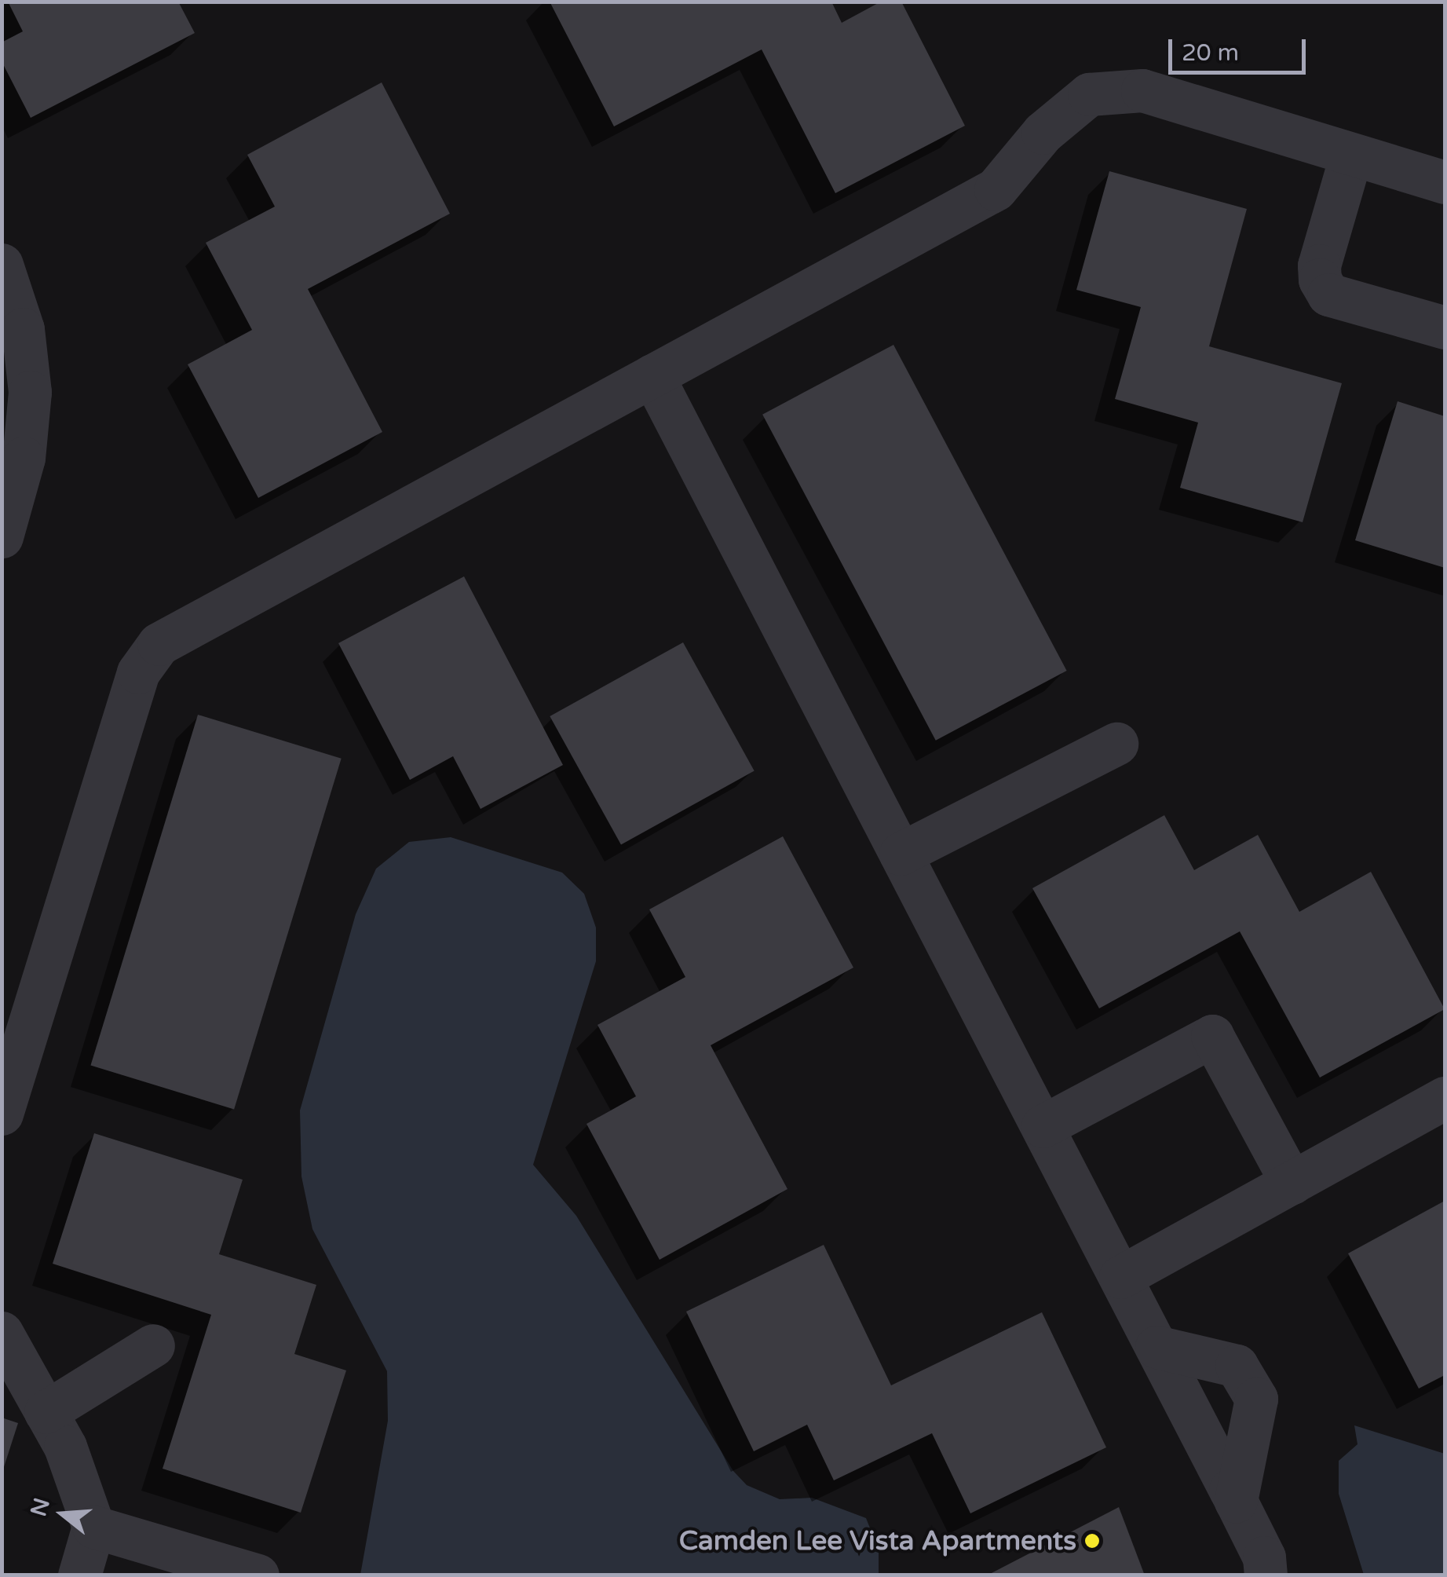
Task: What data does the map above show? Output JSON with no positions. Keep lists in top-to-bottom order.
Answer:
{
  "places": ["Camden Lee Vista Apartments"],
  "scale_bar": "20 m",
  "north": "left"
}
